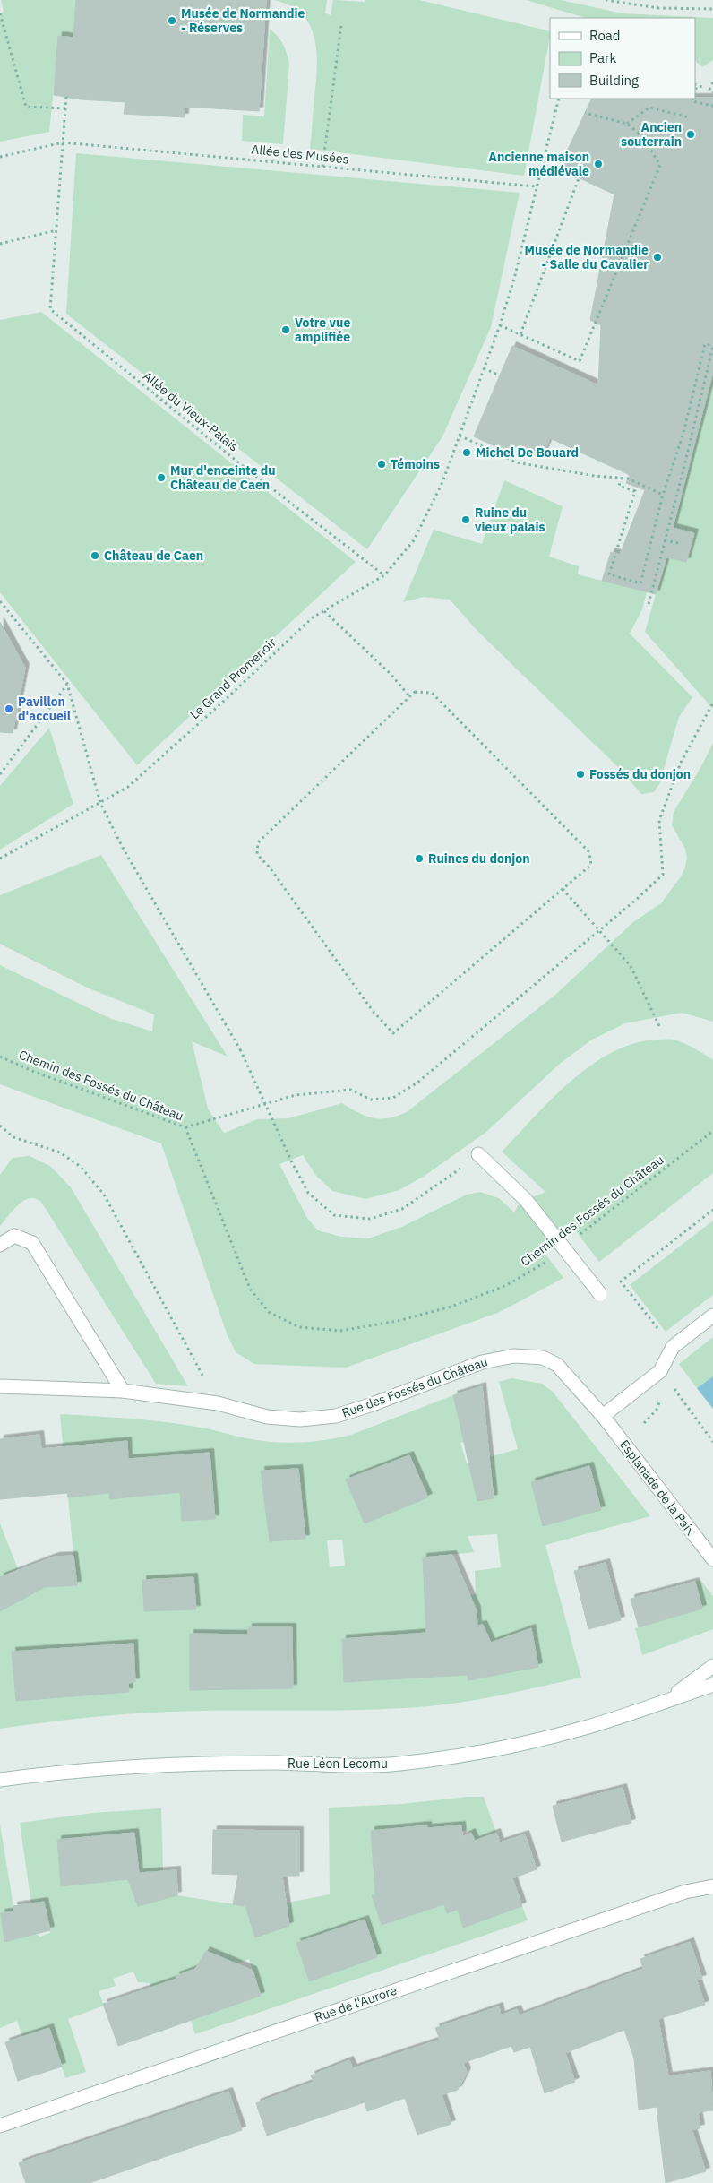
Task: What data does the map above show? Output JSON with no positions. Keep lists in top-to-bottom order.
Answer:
{
  "streets": {
    "street": [
      "Rue des Fossés du Château",
      "Esplanade de la Paix",
      "Rue Léon Lecornu",
      "Rue de l'Aurore"
    ],
    "path": [
      "Allée des Musées",
      "Allée du Vieux-Palais",
      "Le Grand Promenoir",
      "Chemin des Fossés du Château"
    ]
  },
  "crossings": [
    ["Allée des Musées", "Le Grand Promenoir"],
    ["Allée du Vieux-Palais", "Le Grand Promenoir"],
    ["Rue des Fossés du Château", "Esplanade de la Paix"]
  ],
  "places": [
    "Musée de Normandie - Réserves",
    "Ancien souterrain",
    "Ancienne maison médiévale",
    "Musée de Normandie - Salle du Cavalier",
    "Votre vue amplifiée",
    "Michel De Bouard",
    "Témoins",
    "Mur d'enceinte du Château de Caen",
    "Ruine du vieux palais",
    "Château de Caen",
    "Pavillon d'accueil",
    "Fossés du donjon",
    "Ruines du donjon"
  ],
  "legend": ["Road", "Park", "Building"]
}
